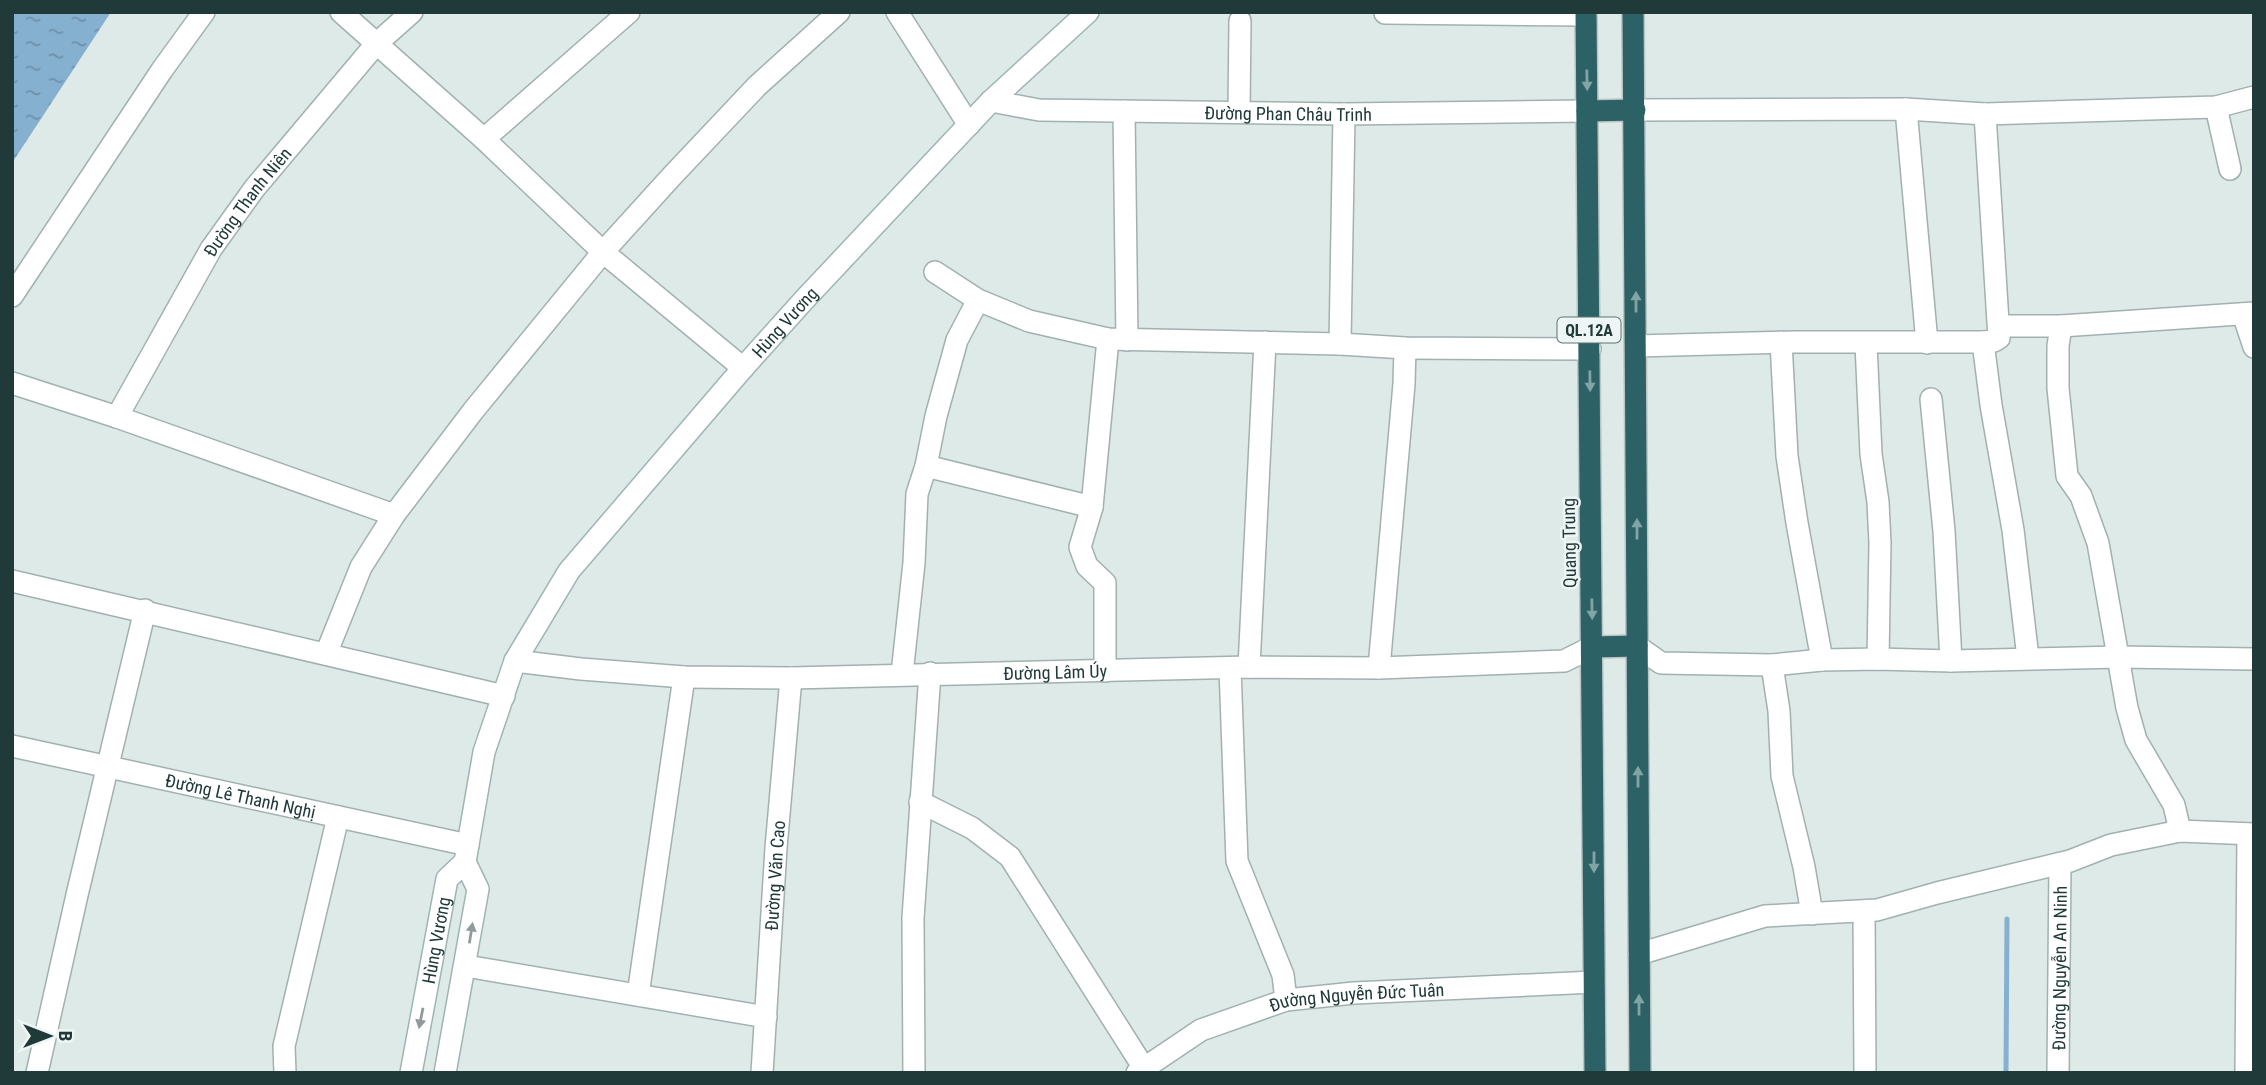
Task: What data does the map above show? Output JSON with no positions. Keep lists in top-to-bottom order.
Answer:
{
  "streets": {
    "highway": ["QL.12A", "Quang Trung"],
    "street": [
      "Đường Phan Châu Trinh",
      "Đường Thanh Niên",
      "Hùng Vương",
      "Đường Lâm Úy",
      "Đường Lê Thanh Nghị",
      "Đường Văn Cao",
      "Đường Nguyễn An Ninh",
      "Đường Nguyễn Đức Tuân"
    ]
  },
  "crossings": [
    ["Đường Phan Châu Trinh", "Hùng Vương"],
    ["Đường Phan Châu Trinh", "Quang Trung"],
    ["Hùng Vương", "Đường Lâm Úy"],
    ["Hùng Vương", "Đường Lê Thanh Nghị"],
    ["Quang Trung", "Đường Lâm Úy"],
    ["Quang Trung", "Đường Nguyễn Đức Tuân"],
    ["Đường Lâm Úy", "Đường Văn Cao"]
  ],
  "north": "right"
}
